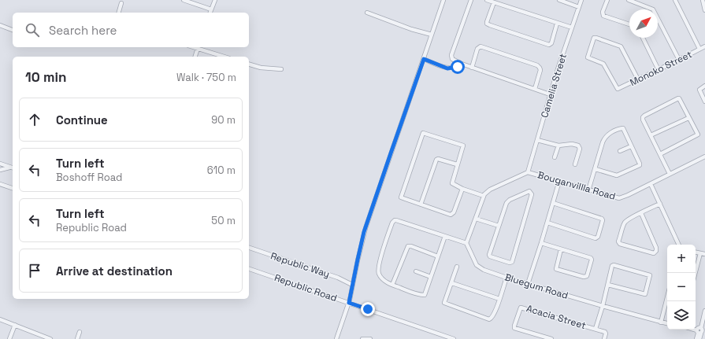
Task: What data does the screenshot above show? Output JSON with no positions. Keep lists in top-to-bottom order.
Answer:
{
  "streets": {
    "street": [
      "Monoko Street",
      "Camelia Street",
      "Bouganvillla Road",
      "Republic Way",
      "Bluegum Road",
      "Republic Road",
      "Acacia Street"
    ]
  },
  "crossings": [
    ["Camelia Street", "Bouganvillla Road"],
    ["Bluegum Road", "Acacia Street"]
  ],
  "north": "top right",
  "page": {
    "search": "Search here",
    "heading": ["10 min", "Walk · 750 m"],
    "list": [
      ["Continue", "90 m"],
      ["Turn left", "Boshoff Road", "610 m"],
      ["Turn left", "Republic Road", "50 m"],
      "Arrive at destination"
    ],
    "map_buttons": ["+", "−"]
  }
}
